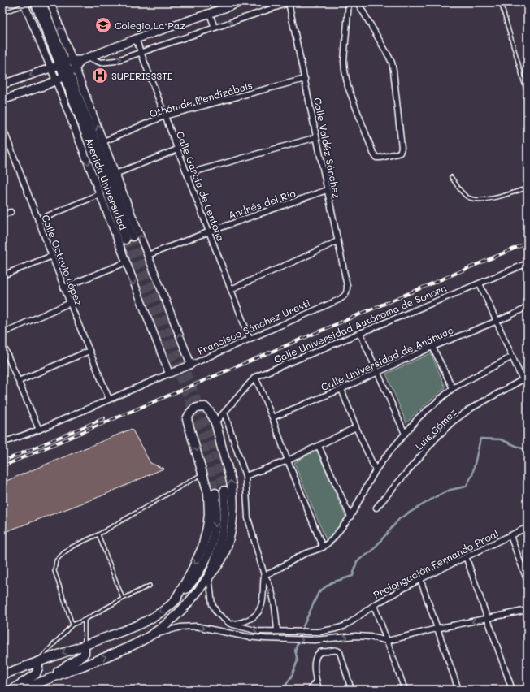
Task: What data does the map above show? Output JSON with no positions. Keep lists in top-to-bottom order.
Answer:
{
  "streets": {
    "main road": ["Avenida Universidad"],
    "street": [
      "Othón de Mendizábals",
      "Calle Valdéz Sánchez",
      "Calle García de Lentona",
      "Andrés del Río",
      "Calle Octavio López",
      "Calle Universidad Autónoma de Sonora",
      "Francisco Sánchez Uresti",
      "Calle Universidad de Anáhuac",
      "Luis Gómez",
      "Prolongación Fernando Proal"
    ]
  },
  "crossings": [
    ["Othón de Mendizábals", "Calle Valdéz Sánchez"],
    ["Othón de Mendizábals", "Avenida Universidad"],
    ["Othón de Mendizábals", "Calle García de Lentona"],
    ["Calle Valdéz Sánchez", "Andrés del Río"],
    ["Calle Valdéz Sánchez", "Francisco Sánchez Uresti"],
    ["Avenida Universidad", "Andrés del Río"],
    ["Avenida Universidad", "Francisco Sánchez Uresti"],
    ["Calle García de Lentona", "Andrés del Río"],
    ["Calle García de Lentona", "Francisco Sánchez Uresti"]
  ],
  "places": {
    "school or university": ["Colegio La Paz"],
    "hospital": ["SUPERISSSTE"]
  }
}
